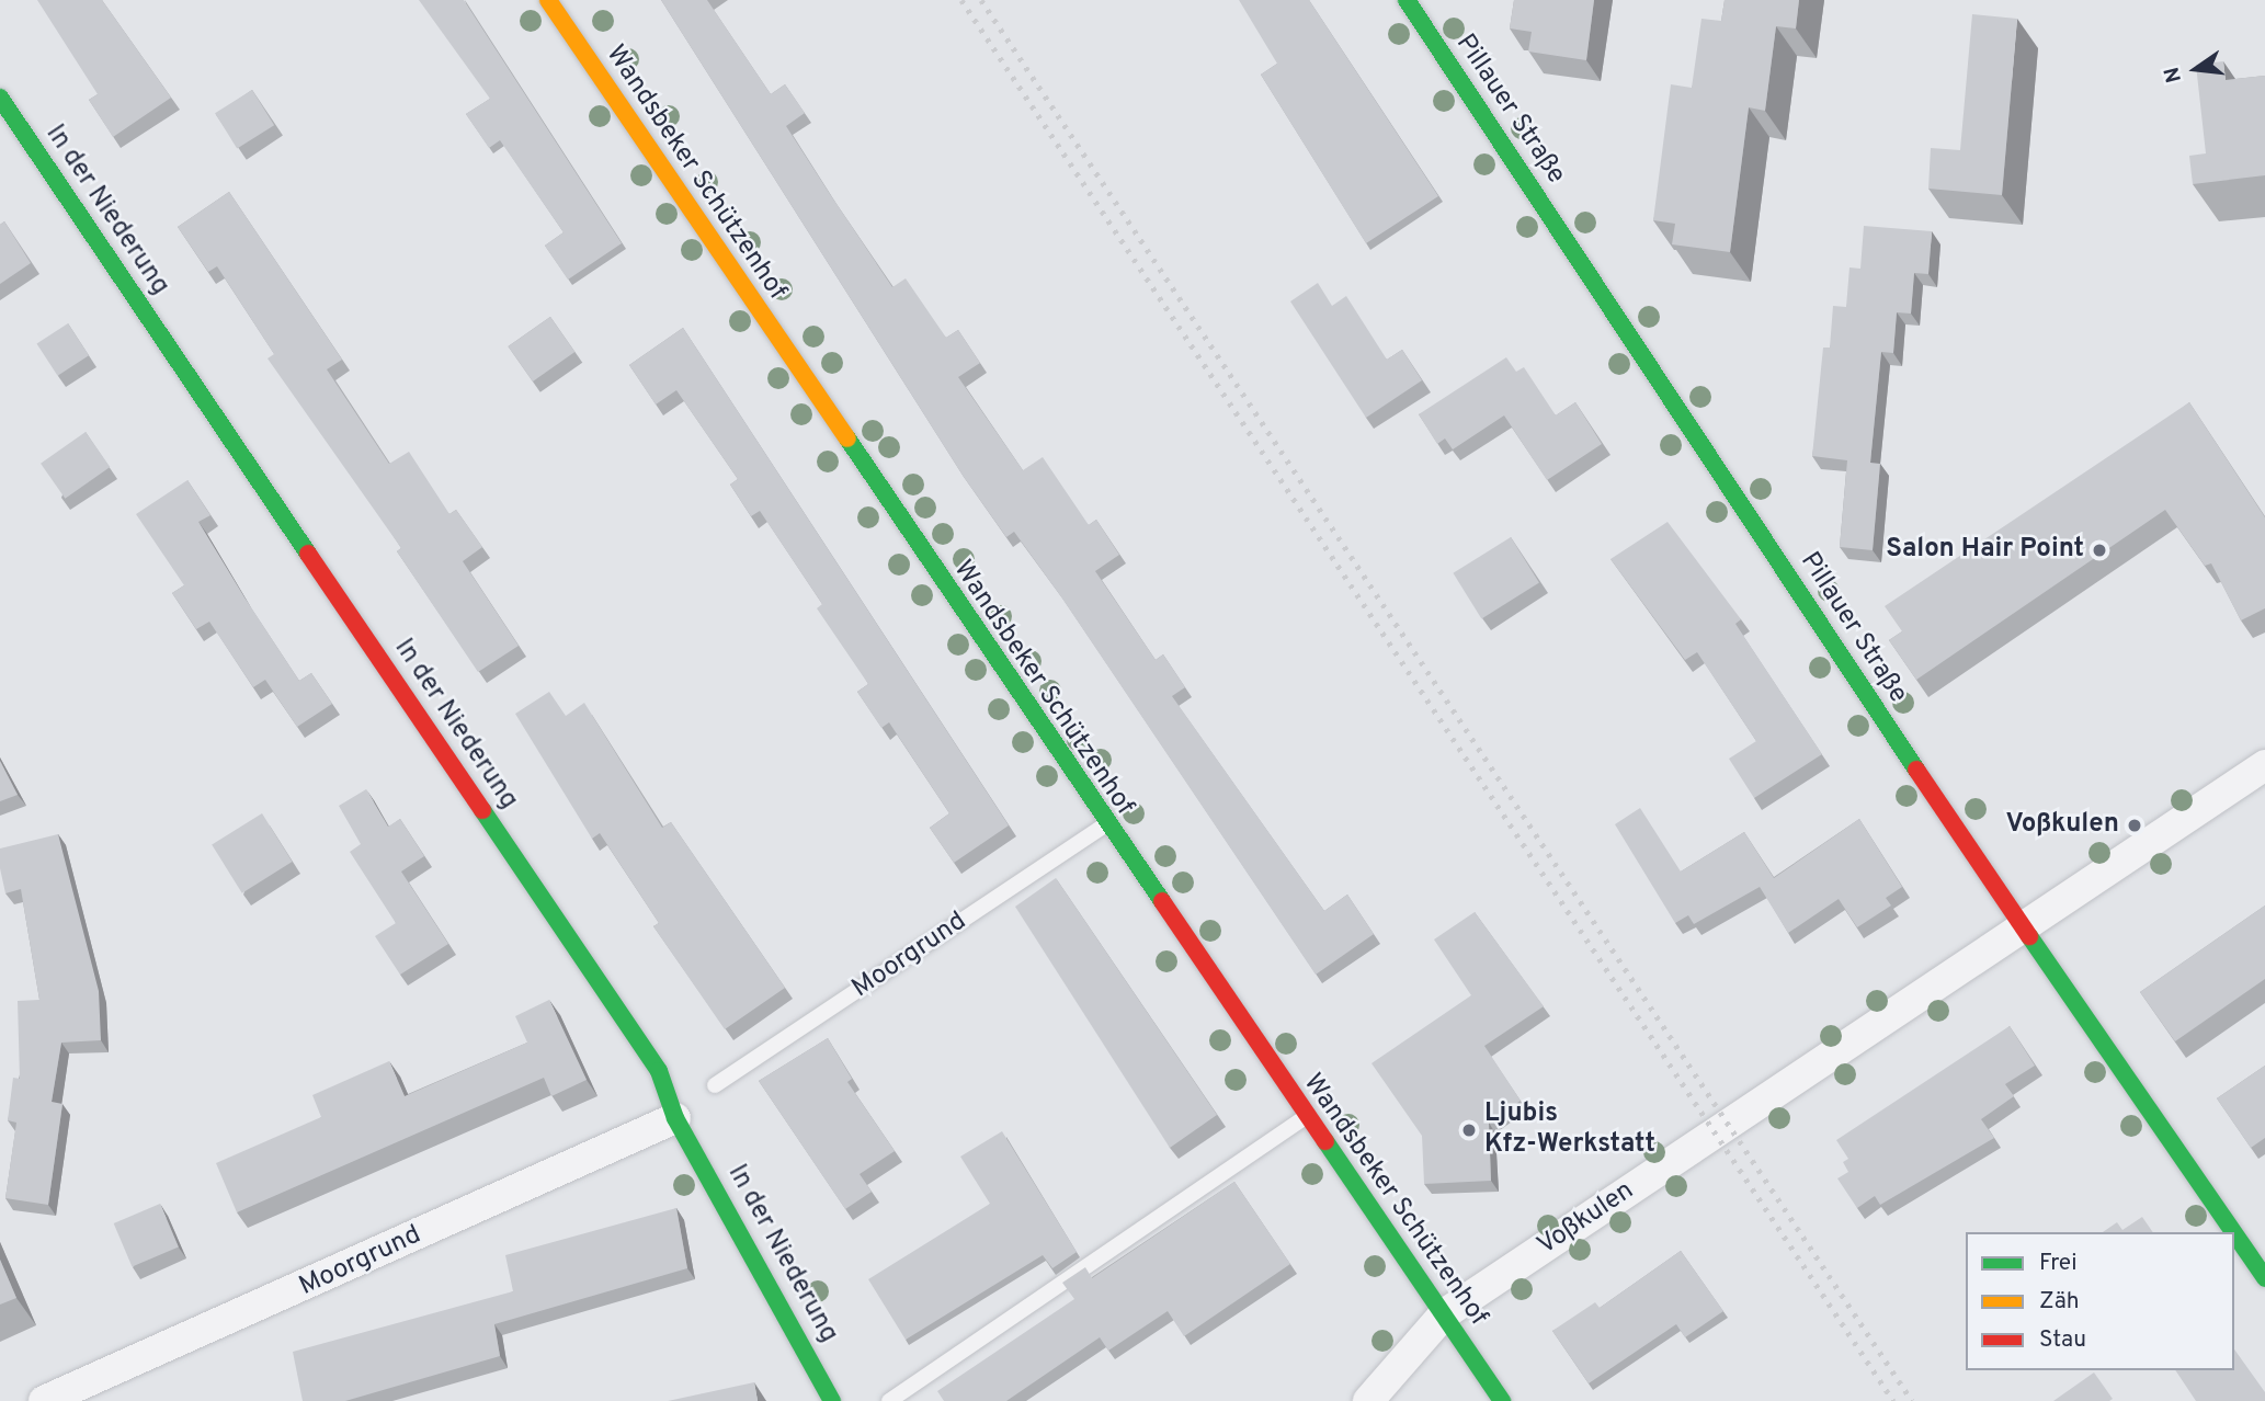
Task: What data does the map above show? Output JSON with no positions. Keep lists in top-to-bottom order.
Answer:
{
  "streets": {
    "street": [
      "Pillauer Straße",
      "Wandsbeker Schützenhof",
      "In der Niederung",
      "Moorgrund",
      "Voßkulen"
    ]
  },
  "crossings": [
    ["Pillauer Straße", "Voßkulen"],
    ["Wandsbeker Schützenhof", "Moorgrund"],
    ["Wandsbeker Schützenhof", "Voßkulen"],
    ["In der Niederung", "Moorgrund"]
  ],
  "places": ["Salon Hair Point", "Voßkulen", "Ljubis Kfz-Werkstatt"],
  "legend": ["Frei", "Zäh", "Stau"],
  "north": "left"
}
